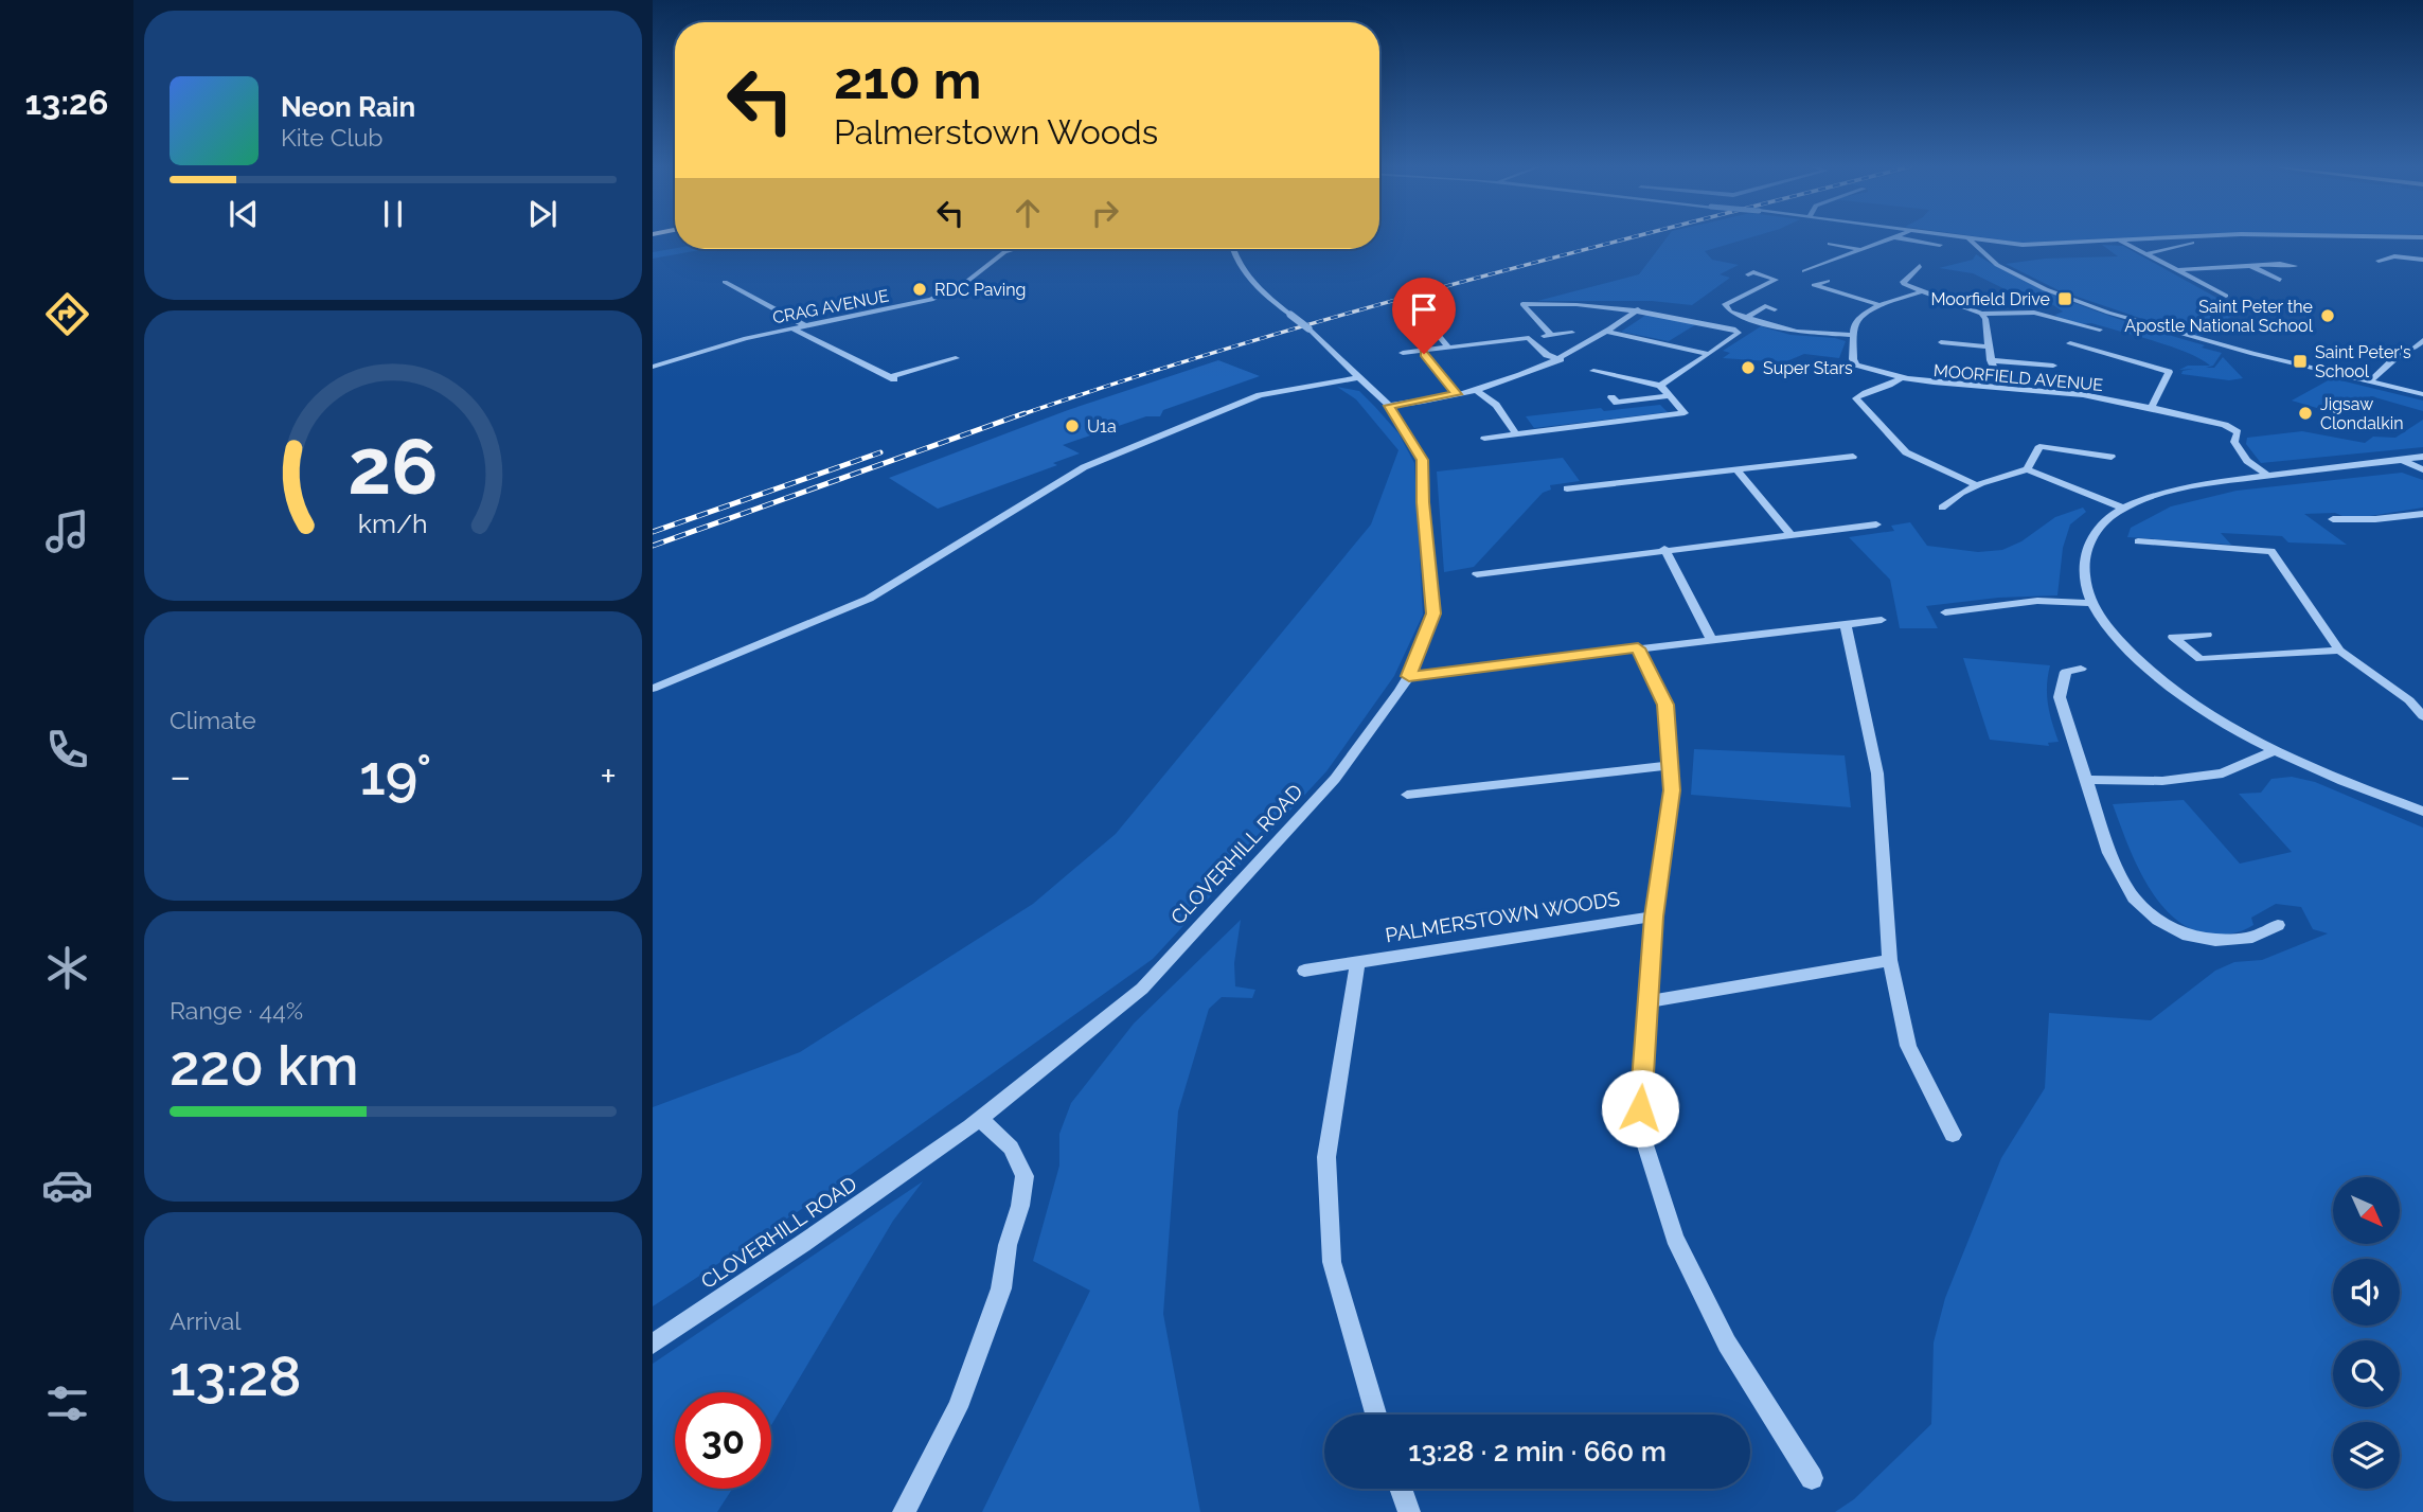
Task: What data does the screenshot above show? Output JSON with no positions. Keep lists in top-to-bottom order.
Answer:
{
  "streets": {
    "street": [
      "CRAG AVENUE",
      "MOORFIELD AVENUE",
      "CLOVERHILL ROAD",
      "PALMERSTOWN WOODS"
    ]
  },
  "places": {
    "other": [
      "RDC Paving",
      "Saint Peter the Apostle National School",
      "Super Stars",
      "Jigsaw Clondalkin",
      "U1a"
    ],
    "transit": ["Moorfield Drive", "Saint Peter's School"]
  },
  "north": "bottom right",
  "page": {
    "tabs": "13:26",
    "turn": ["210 m", "Palmerstown Woods"],
    "song": ["Neon Rain", "Kite Club"],
    "tile": [
      "Climate",
      ["Range · 44%", "220 km"],
      ["Arrival", "13:28"]
    ],
    "heat": ["−", "19°", "+"],
    "limit": "30",
    "trip": "13:28 · 2 min · 660 m",
    "gauge": ["26", "km/h"]
  }
}
